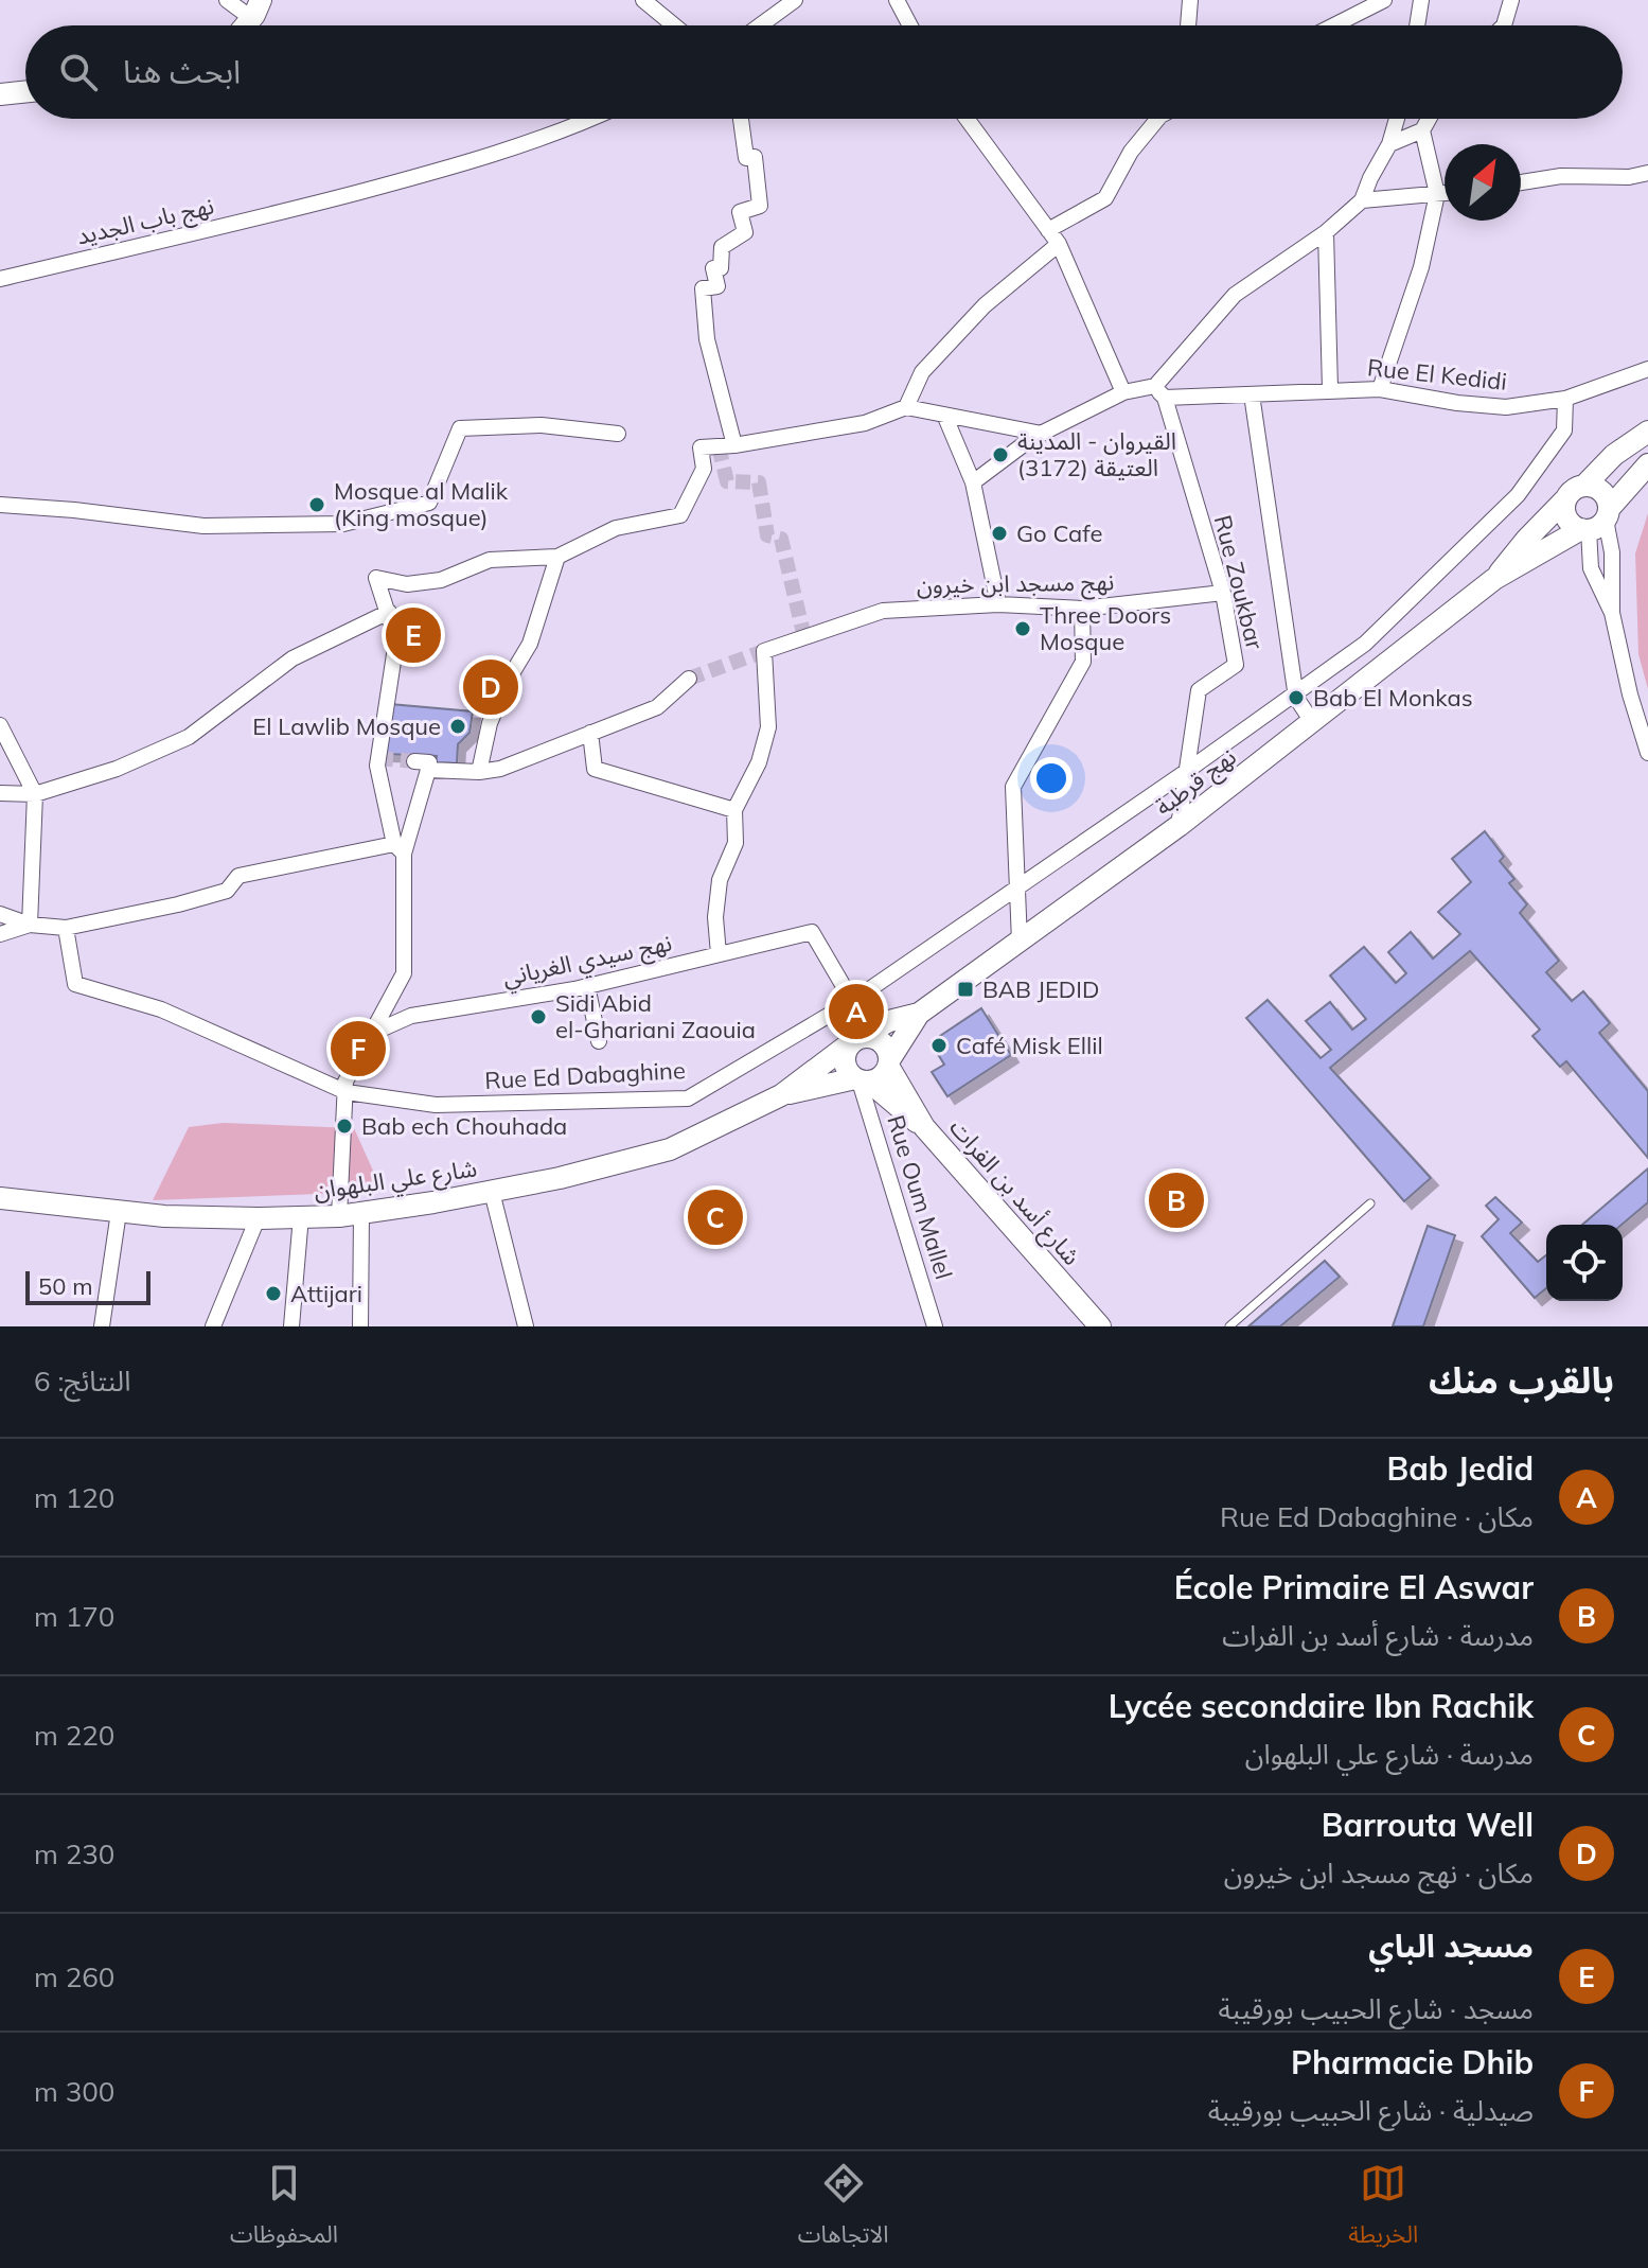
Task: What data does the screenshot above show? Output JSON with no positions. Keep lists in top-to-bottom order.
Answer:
{
  "streets": {
    "street": [
      "نهج باب الجديد",
      "Rue El Kedidi",
      "Rue Zoukbar",
      "نهج مسجد ابن خيرون",
      "نهج قرطبة",
      "نهج سيدي الغرياني",
      "Rue Ed Dabaghine",
      "شارع علي البلهوان",
      "شارع أسد بن الفرات",
      "Rue Oum Mallel"
    ]
  },
  "crossings": [
    ["Rue El Kedidi", "Rue Zoukbar"],
    ["Rue El Kedidi", "Rue Ed Dabaghine"],
    ["Rue Zoukbar", "نهج مسجد ابن خيرون"],
    ["Rue Zoukbar", "نهج قرطبة"],
    ["Rue Zoukbar", "Rue Ed Dabaghine"],
    ["نهج سيدي الغرياني", "Rue Ed Dabaghine"]
  ],
  "places": {
    "other": [
      "القيروان - المدينة العتيقة (3172)",
      "Mosque al Malik (King mosque)",
      "Go Cafe",
      "Three Doors Mosque",
      "Bab El Monkas",
      "El Lawlib Mosque",
      "Sidi Abid el-Ghariani Zaouia",
      "Café Misk Ellil",
      "Bab ech Chouhada",
      "Attijari"
    ],
    "transit": ["BAB JEDID"]
  },
  "scale_bar": "50 m",
  "north": "top right",
  "page": {
    "search": "ابحث هنا",
    "pins": [
      "E",
      "D",
      "A",
      "F",
      "B",
      "C"
    ],
    "scale": "50 m",
    "heading": ["بالقرب منك", "النتائج: 6"],
    "list": [
      {
        "mark": "A",
        "name": "Bab Jedid",
        "note": "مكان · Rue Ed Dabaghine",
        "value": "120 m"
      },
      {
        "mark": "B",
        "name": "École Primaire El Aswar",
        "note": "مدرسة · شارع أسد بن الفرات",
        "value": "170 m"
      },
      {
        "mark": "C",
        "name": "Lycée secondaire Ibn Rachik",
        "note": "مدرسة · شارع علي البلهوان",
        "value": "220 m"
      },
      {
        "mark": "D",
        "name": "Barrouta Well",
        "note": "مكان · نهج مسجد ابن خيرون",
        "value": "230 m"
      },
      {
        "mark": "E",
        "name": "مسجد الباي",
        "note": "مسجد · شارع الحبيب بورقيبة",
        "value": "260 m"
      },
      {
        "mark": "F",
        "name": "Pharmacie Dhib",
        "note": "صيدلية · شارع الحبيب بورقيبة",
        "value": "300 m"
      }
    ],
    "nav": ["الخريطة", "الاتجاهات", "المحفوظات"]
  }
}
